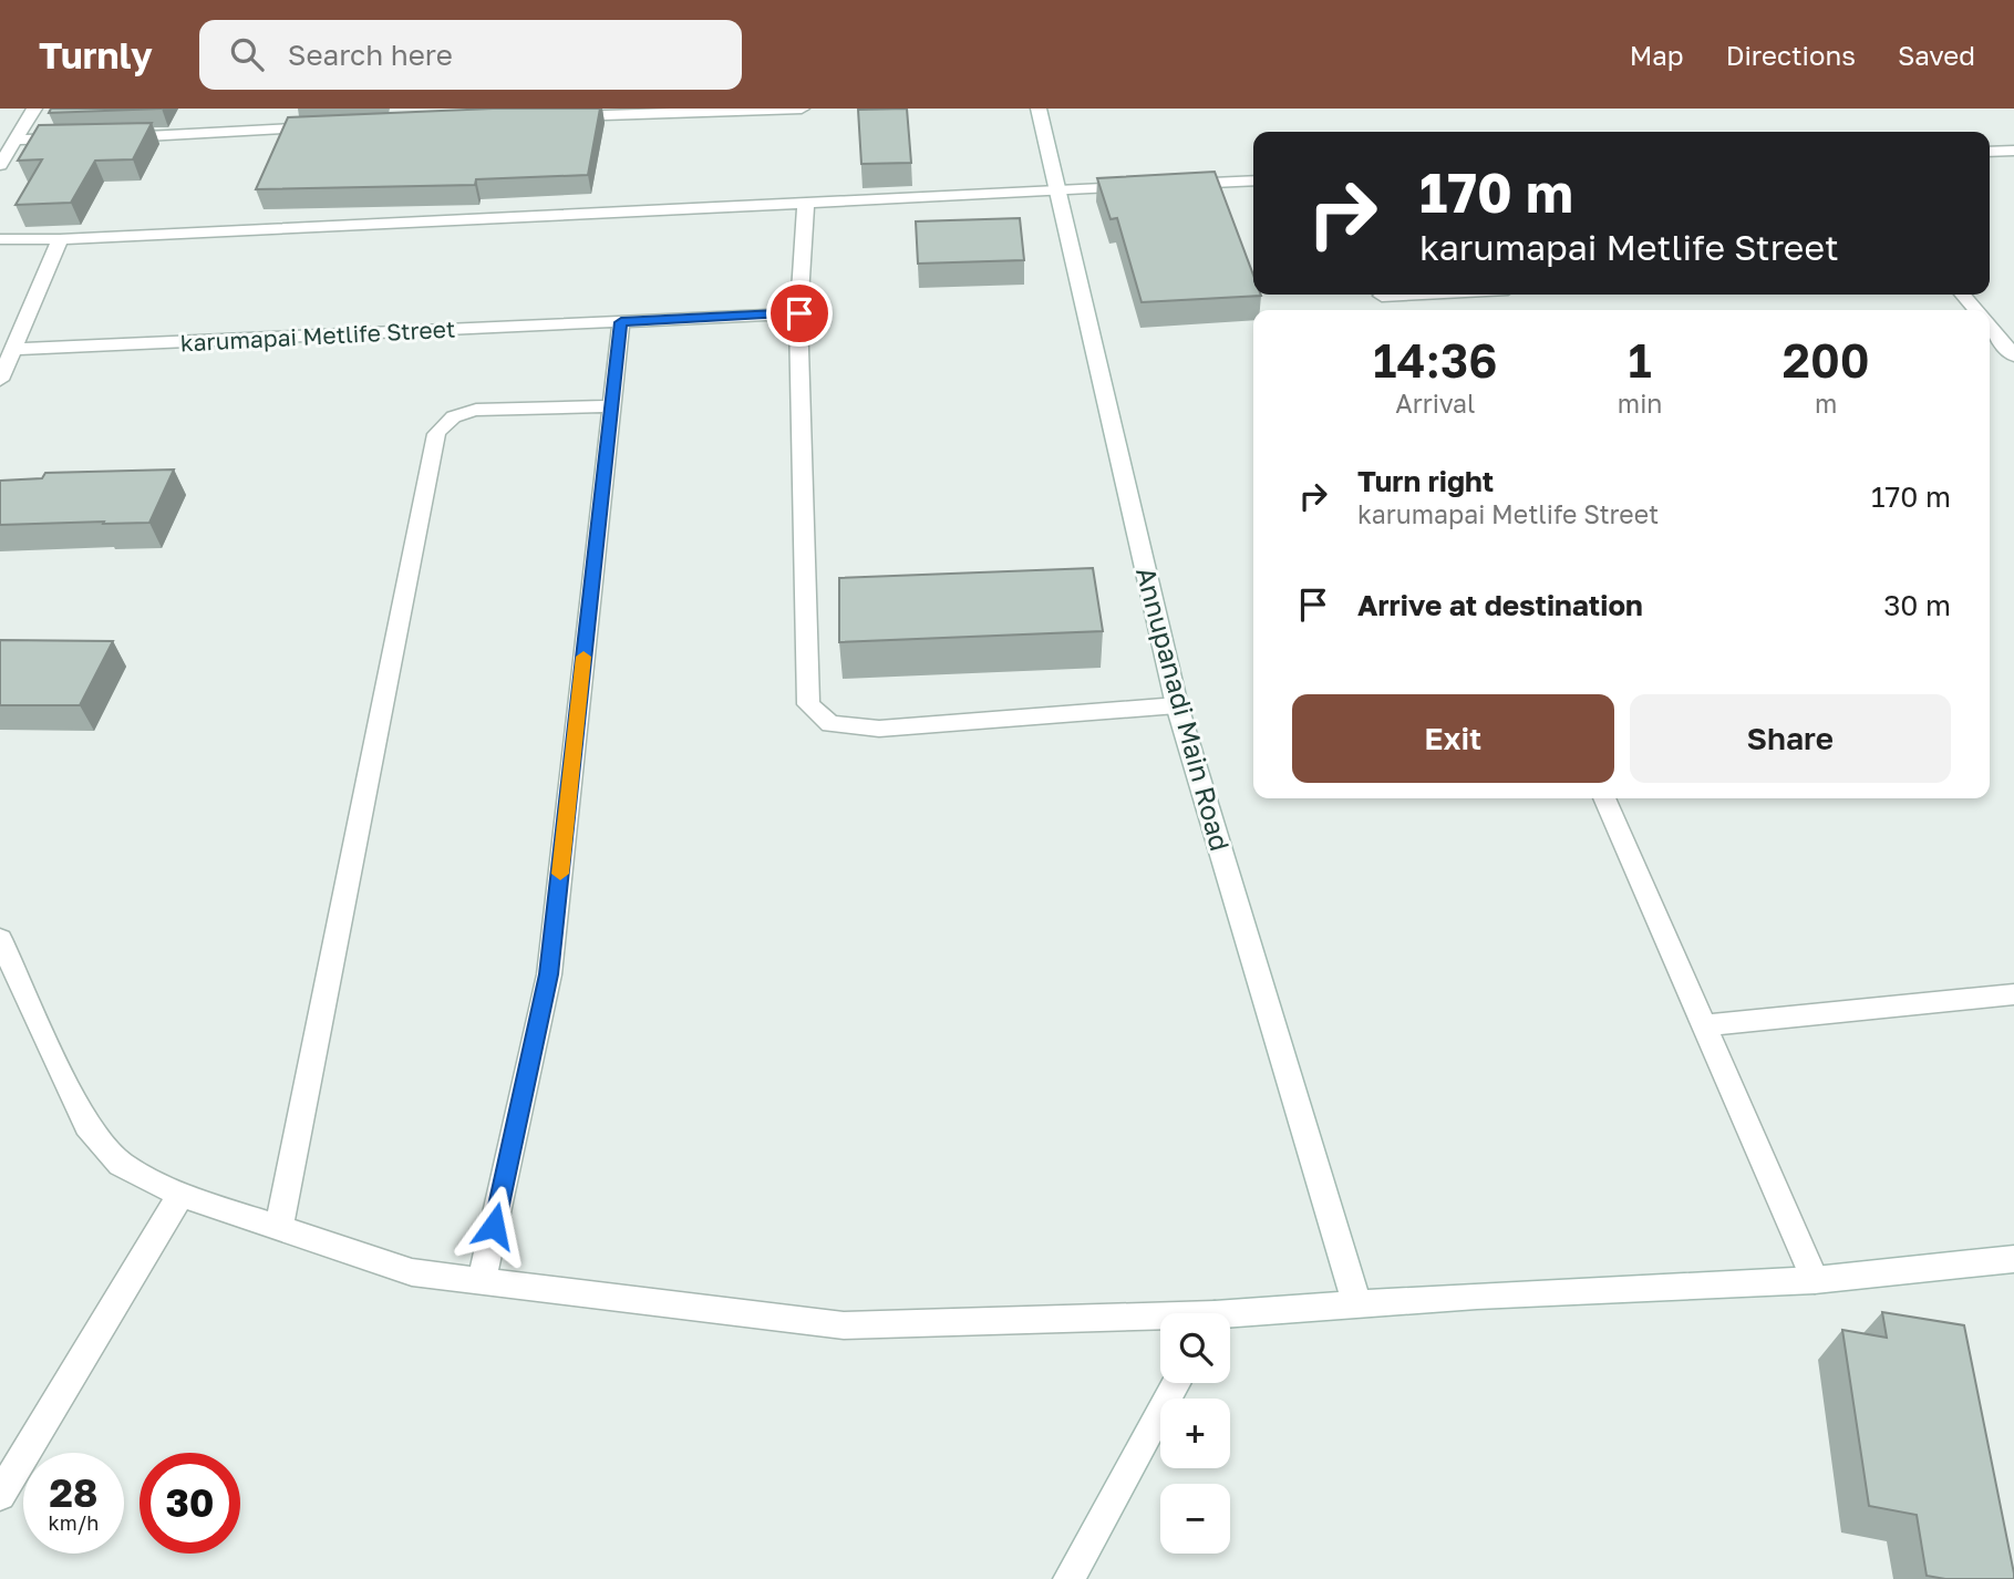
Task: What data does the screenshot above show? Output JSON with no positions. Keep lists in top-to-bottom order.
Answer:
{
  "streets": {
    "street": ["karumapai Metlife Street", "Annupanadi Main Road"]
  },
  "page": {
    "header": "Turnly",
    "search": "Search here",
    "nav": ["Map", "Directions", "Saved"],
    "turn": ["170 m", "karumapai Metlife Street"],
    "eta": [
      "14:36",
      "Arrival",
      "1",
      "min",
      "200",
      "m"
    ],
    "list": [
      {
        "name": "Turn right",
        "note": "karumapai Metlife Street",
        "value": "170 m"
      },
      {
        "name": "Arrive at destination",
        "value": "30 m"
      }
    ],
    "buttons": ["Exit", "Share"],
    "map_buttons": ["+", "−"],
    "speed": "28 km/h",
    "limit": "30"
  }
}
